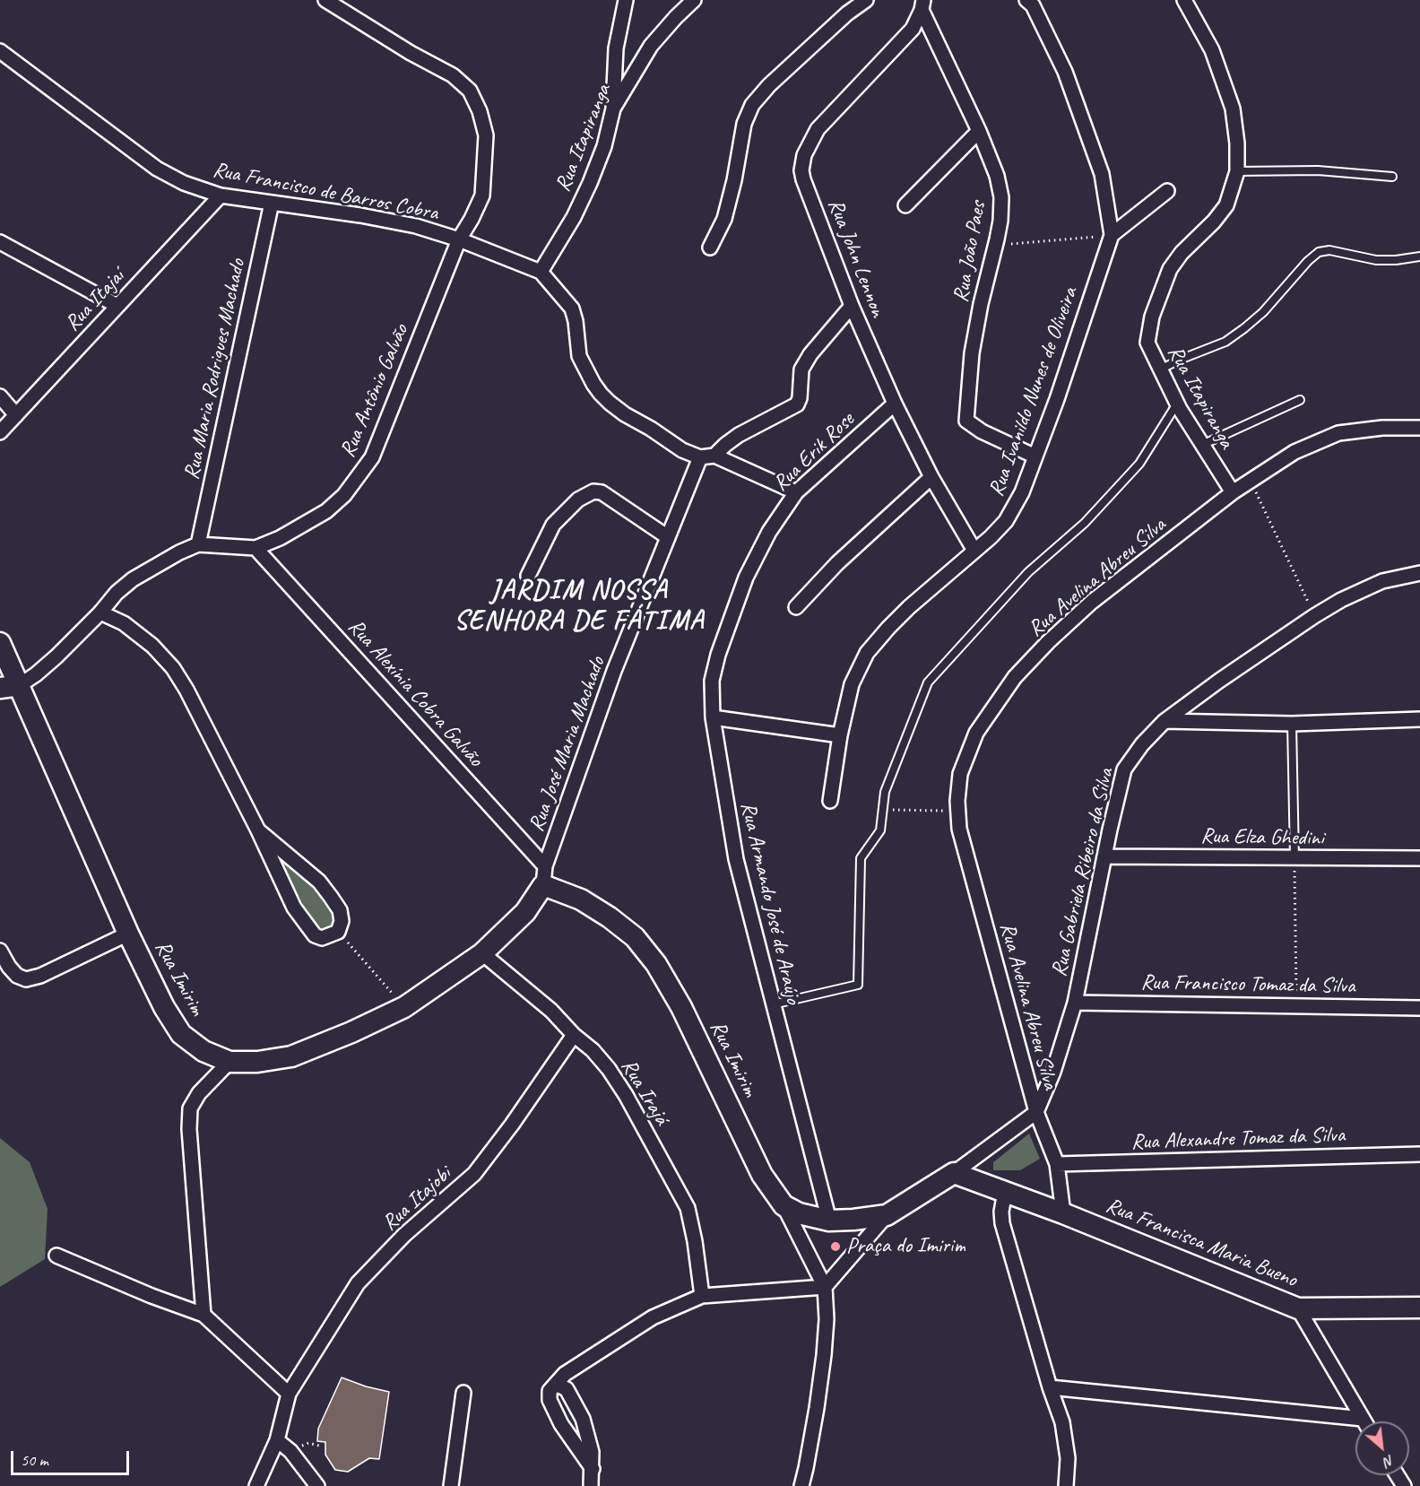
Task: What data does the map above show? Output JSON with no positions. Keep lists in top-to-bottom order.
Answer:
{
  "streets": {
    "street": [
      "Rua Itapiranga",
      "Rua Francisco de Barros Cobra",
      "Rua João Paes",
      "Rua John Lennon",
      "Rua Itajaí",
      "Rua Maria Rodrigues Machado",
      "Rua Antônio Galvão",
      "Rua Ivanildo Nunes de Oliveira",
      "Rua Erik Rose",
      "Rua Avelina Abreu Silva",
      "Rua Alexínia Cobra Galvão",
      "Rua José Maria Machado",
      "Rua Elza Ghedini",
      "Rua Gabriela Ribeiro da Silva",
      "Rua Armando José de Araújo",
      "Rua Imirim",
      "Rua Francisco Tomaz da Silva",
      "Rua Irajá",
      "Rua Alexandre Tomaz da Silva",
      "Rua Itajobi",
      "Rua Francisca Maria Bueno"
    ]
  },
  "crossings": [
    ["Rua Itapiranga", "Rua Avelina Abreu Silva"],
    ["Rua Francisco de Barros Cobra", "Rua Itajaí"],
    ["Rua Francisco de Barros Cobra", "Rua Maria Rodrigues Machado"],
    ["Rua Francisco de Barros Cobra", "Rua Antônio Galvão"],
    ["Rua João Paes", "Rua John Lennon"],
    ["Rua João Paes", "Rua Ivanildo Nunes de Oliveira"],
    ["Rua John Lennon", "Rua Ivanildo Nunes de Oliveira"],
    ["Rua John Lennon", "Rua Erik Rose"],
    ["Rua Maria Rodrigues Machado", "Rua Antônio Galvão"],
    ["Rua Antônio Galvão", "Rua Alexínia Cobra Galvão"],
    ["Rua Antônio Galvão", "Rua Imirim"],
    ["Rua Erik Rose", "Rua Armando José de Araújo"],
    ["Rua Avelina Abreu Silva", "Rua Gabriela Ribeiro da Silva"],
    ["Rua Avelina Abreu Silva", "Rua Alexandre Tomaz da Silva"],
    ["Rua Avelina Abreu Silva", "Rua Francisca Maria Bueno"],
    ["Rua Alexínia Cobra Galvão", "Rua José Maria Machado"],
    ["Rua Alexínia Cobra Galvão", "Rua Imirim"],
    ["Rua José Maria Machado", "Rua Imirim"],
    ["Rua Elza Ghedini", "Rua Gabriela Ribeiro da Silva"],
    ["Rua Gabriela Ribeiro da Silva", "Rua Francisco Tomaz da Silva"],
    ["Rua Armando José de Araújo", "Rua Imirim"],
    ["Rua Imirim", "Rua Irajá"],
    ["Rua Irajá", "Rua Itajobi"]
  ],
  "districts": ["JARDIM NOSSA SENHORA DE FÁTIMA"],
  "places": ["Praça do Imirim"],
  "scale_bar": "50 m",
  "north": "bottom right"
}
